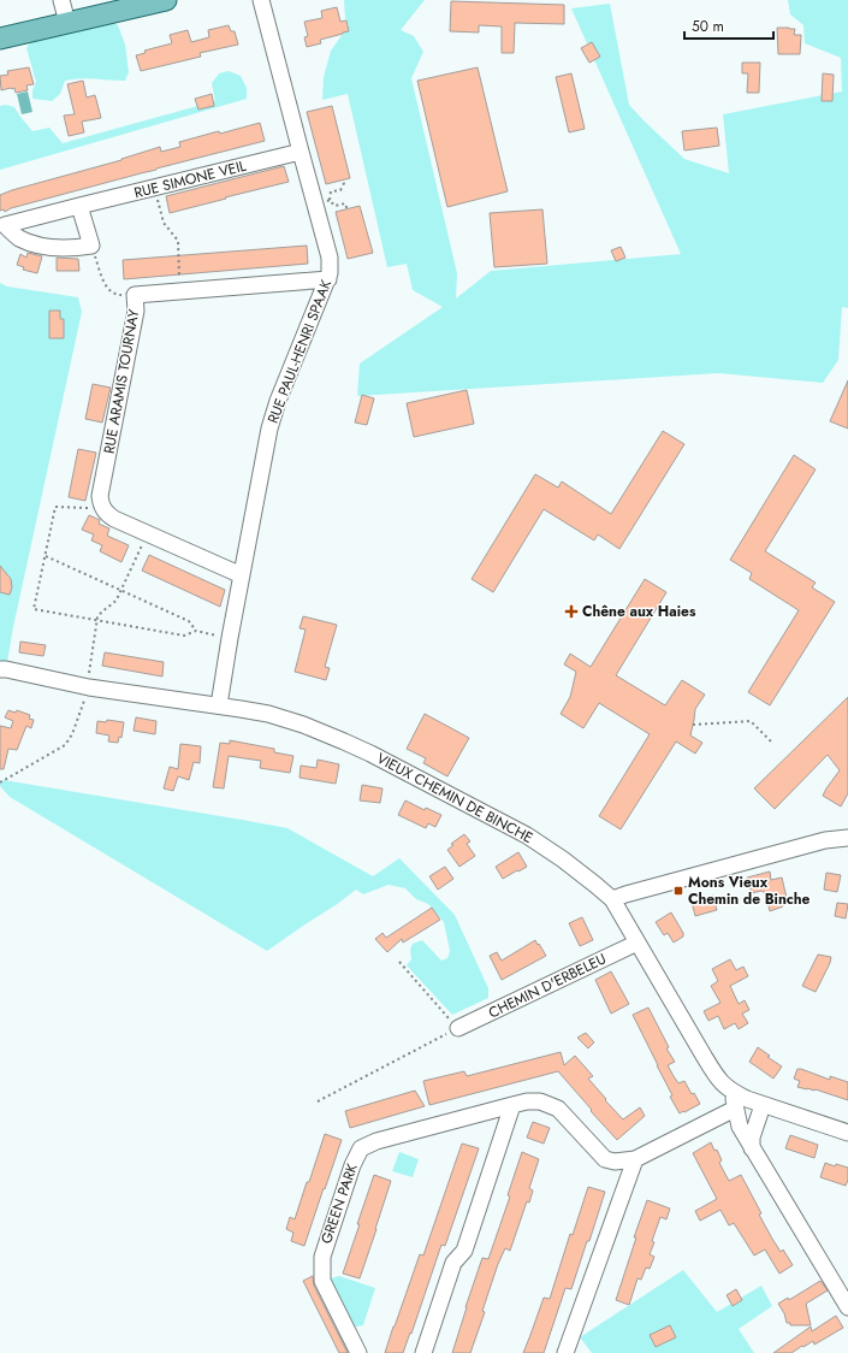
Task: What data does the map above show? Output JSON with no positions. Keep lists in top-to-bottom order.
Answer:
{
  "streets": {
    "street": [
      "RUE SIMONE VEIL",
      "RUE PAUL-HENRI SPAAK",
      "RUE ARAMIS TOURNAY",
      "VIEUX CHEMIN DE BINCHE",
      "CHEMIN D'ERBELEU",
      "GREEN PARK"
    ]
  },
  "crossings": [
    ["RUE SIMONE VEIL", "RUE PAUL-HENRI SPAAK"],
    ["RUE PAUL-HENRI SPAAK", "RUE ARAMIS TOURNAY"],
    ["RUE PAUL-HENRI SPAAK", "VIEUX CHEMIN DE BINCHE"],
    ["VIEUX CHEMIN DE BINCHE", "CHEMIN D'ERBELEU"]
  ],
  "places": {
    "health": ["Chêne aux Haies"],
    "transit": ["Mons Vieux Chemin de Binche"]
  },
  "scale_bar": "50 m"
}
